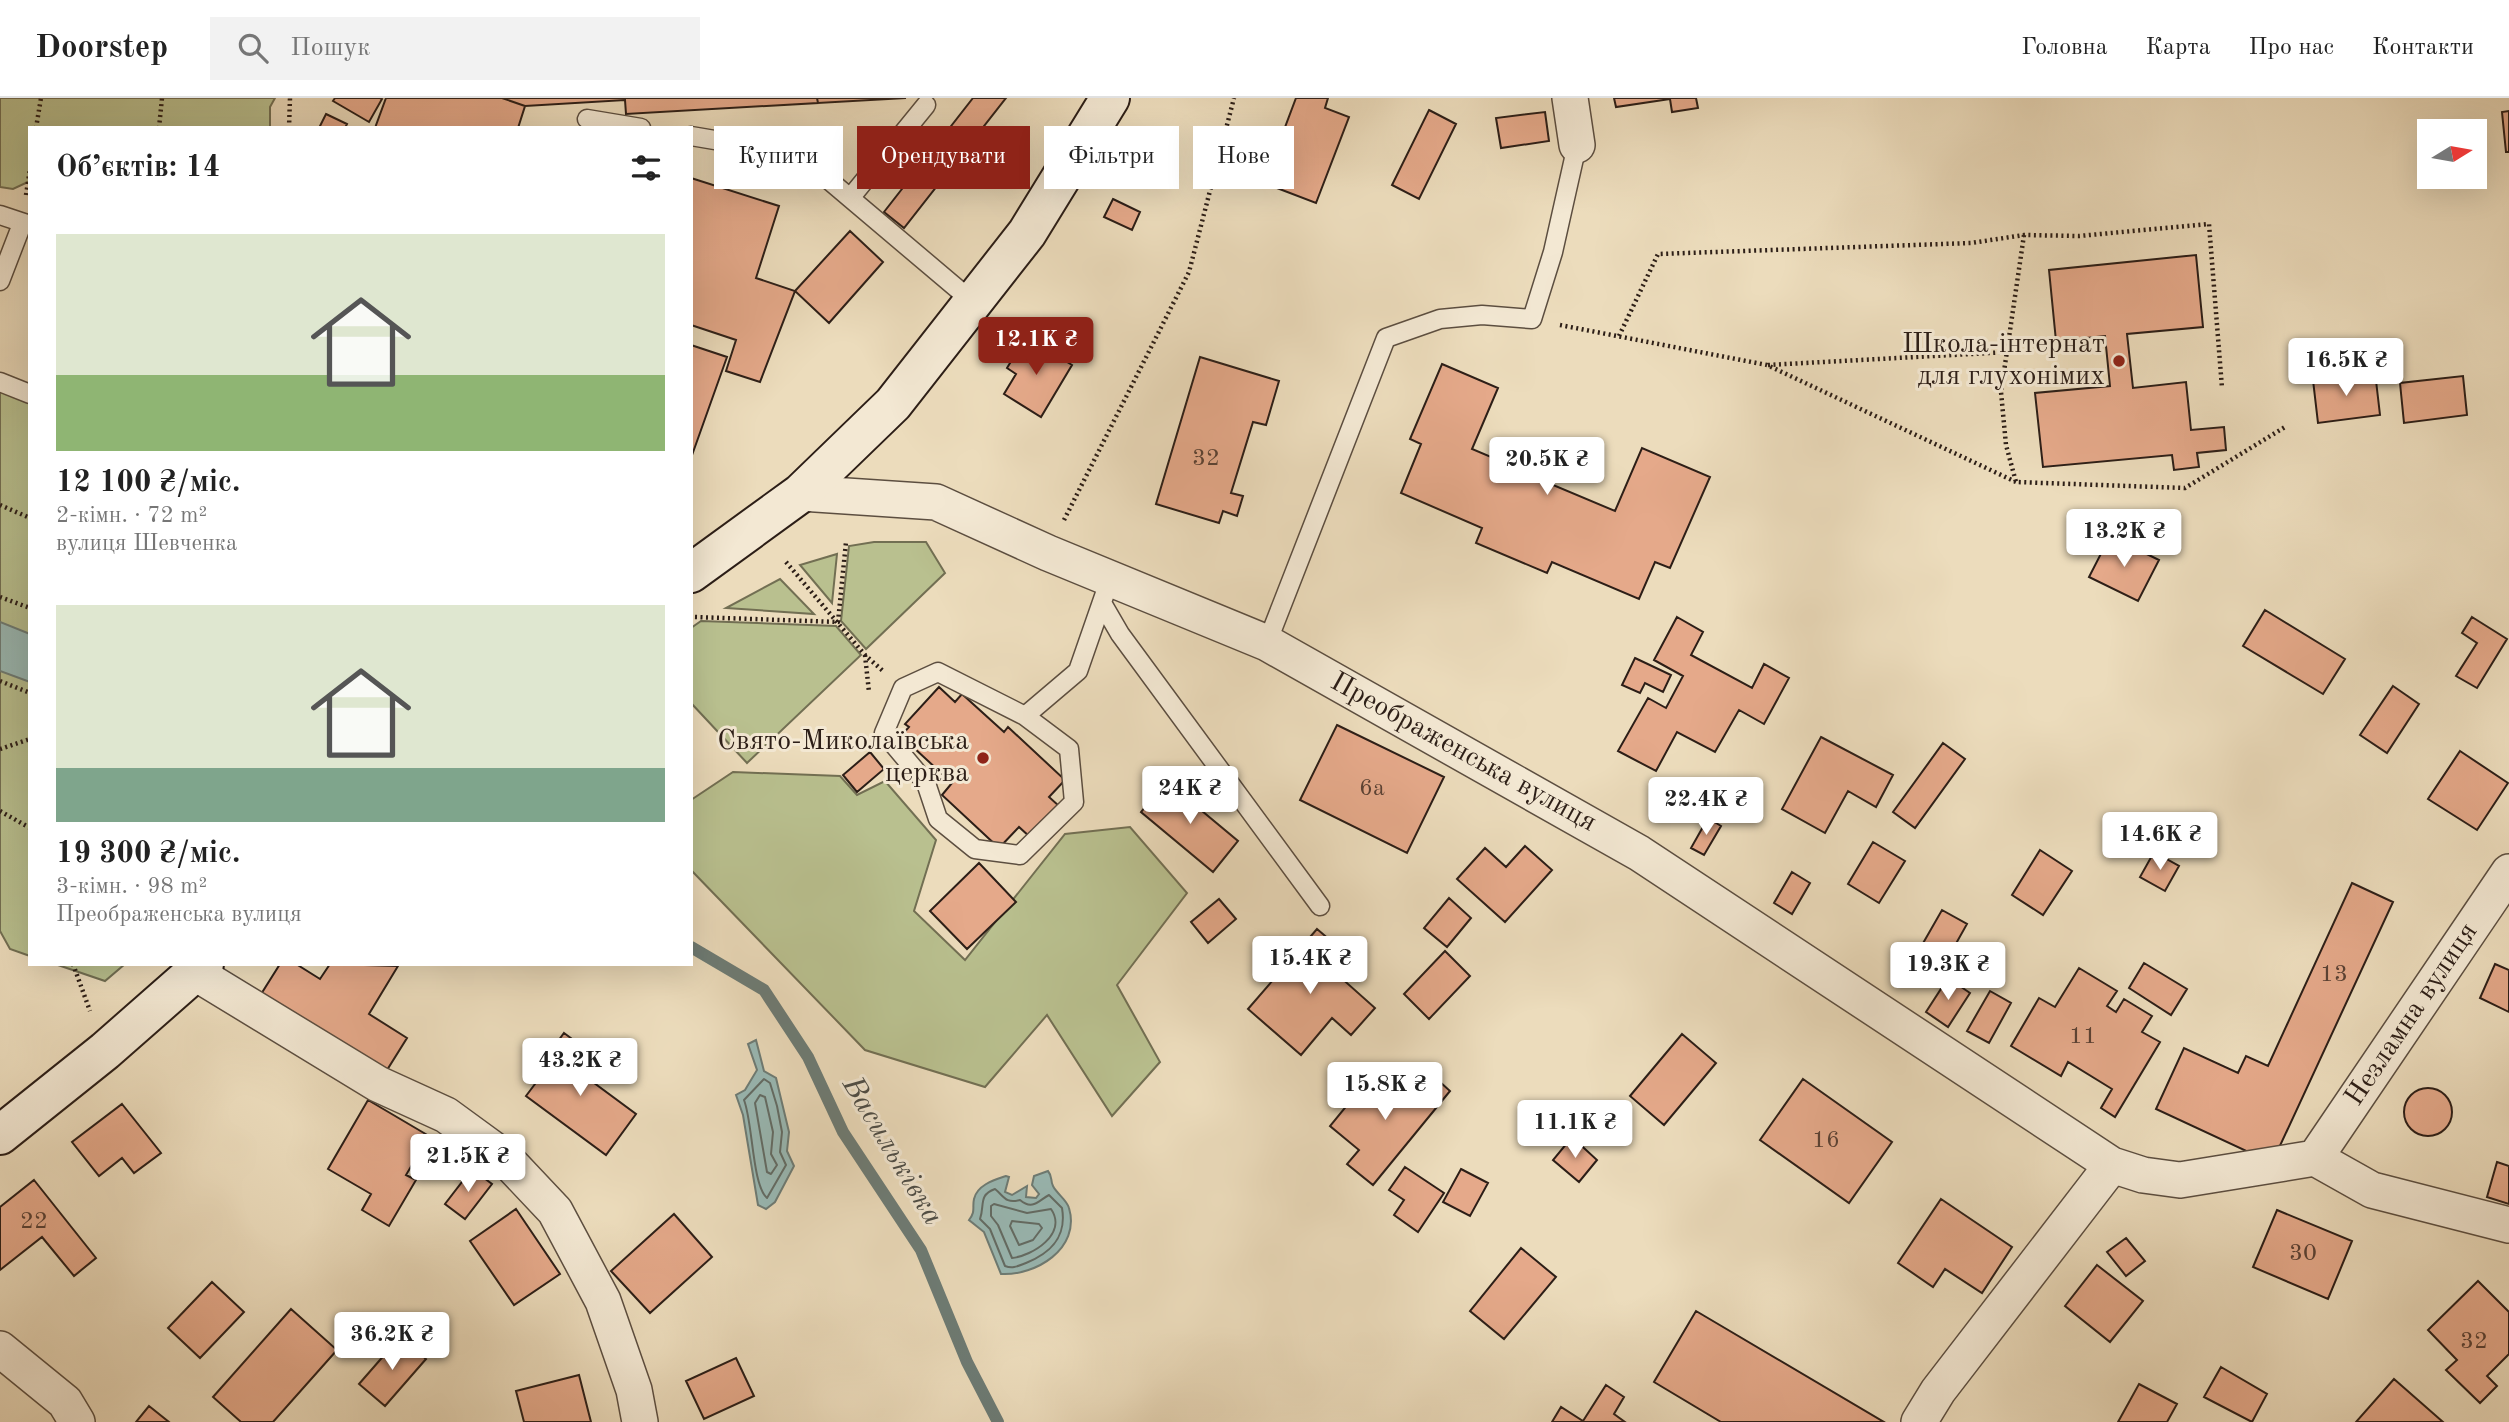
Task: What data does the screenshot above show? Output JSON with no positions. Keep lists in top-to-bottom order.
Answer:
{
  "streets": {
    "street": ["Преображенська вулиця", "Незламна вулиця"]
  },
  "crossings": [
    ["Преображенська вулиця", "Незламна вулиця"]
  ],
  "water": ["Васильківка"],
  "places": ["Школа-інтернат для глухонімих", "Свято-Миколаївська церква"],
  "house_numbers": [
    "32",
    "6а",
    "13",
    "11",
    "16",
    "22",
    "30",
    "32"
  ],
  "north": "right",
  "page": {
    "header": "Doorstep",
    "search": "Пошук",
    "nav": [
      "Головна",
      "Карта",
      "Про нас",
      "Контакти"
    ],
    "chip": [
      "Купити",
      "Орендувати",
      "Фільтри",
      "Нове"
    ],
    "heading": "Об’єктів: 14",
    "list": [
      {
        "name": "12 100 ₴/міс.",
        "note": "2-кімн. · 72 m² · вулиця Шевченка"
      },
      {
        "name": "19 300 ₴/міс.",
        "note": "3-кімн. · 98 m² · Преображенська вулиця"
      }
    ],
    "price": [
      "12.1K ₴",
      "16.5K ₴",
      "20.5K ₴",
      "13.2K ₴",
      "24K ₴",
      "22.4K ₴",
      "14.6K ₴",
      "15.4K ₴",
      "19.3K ₴",
      "43.2K ₴",
      "15.8K ₴",
      "11.1K ₴",
      "21.5K ₴",
      "36.2K ₴"
    ]
  }
}
